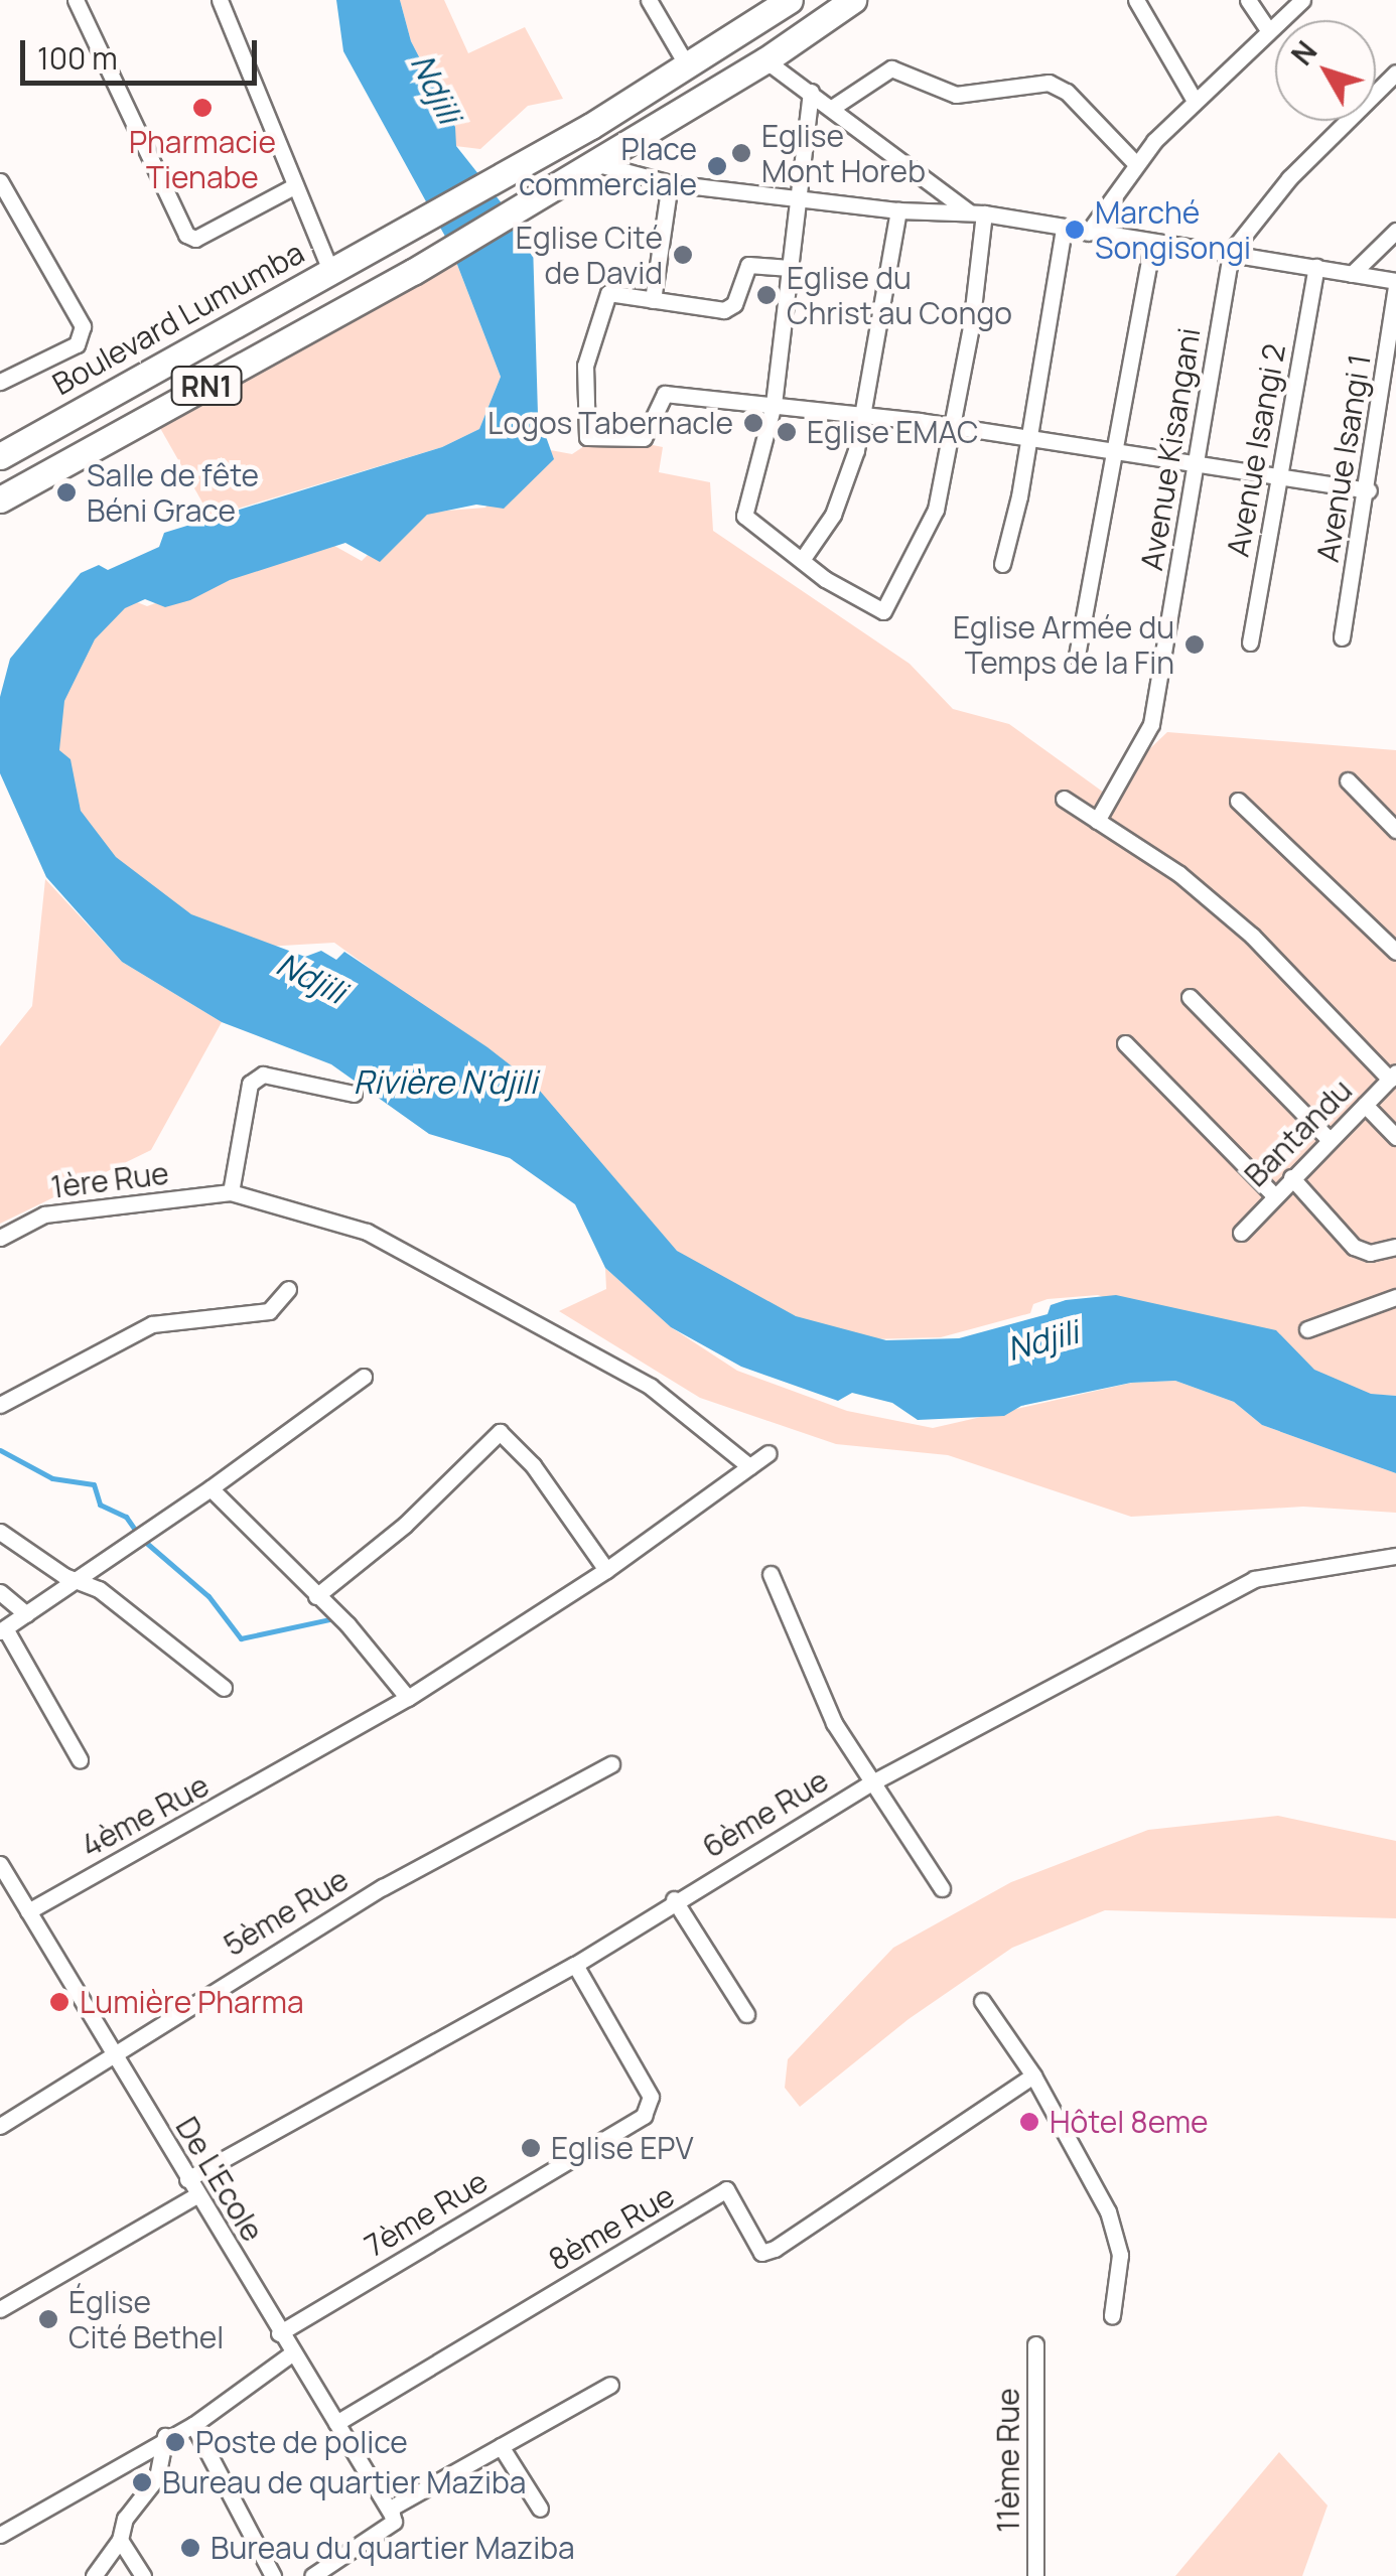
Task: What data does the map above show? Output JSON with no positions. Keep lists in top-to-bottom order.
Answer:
{
  "streets": {
    "highway": ["Boulevard Lumumba", "RN1"],
    "street": [
      "Avenue Kisangani",
      "Avenue Isangi 2",
      "Avenue Isangi 1",
      "Bantandu",
      "1ère Rue",
      "6ème Rue",
      "4ème Rue",
      "5ème Rue",
      "De L'Ecole",
      "7ème Rue",
      "8ème Rue",
      "11ème Rue"
    ]
  },
  "crossings": [
    ["Boulevard Lumumba", "RN1"],
    ["6ème Rue", "De L'Ecole"],
    ["6ème Rue", "7ème Rue"],
    ["4ème Rue", "De L'Ecole"],
    ["5ème Rue", "De L'Ecole"],
    ["De L'Ecole", "7ème Rue"],
    ["De L'Ecole", "8ème Rue"]
  ],
  "water": ["Ndjili", "Rivière N'djili"],
  "places": [
    "Pharmacie Tienabe",
    "Eglise Mont Horeb",
    "Place commerciale",
    "Marché Songisongi",
    "Eglise Cité de David",
    "Eglise du Christ au Congo",
    "Logos Tabernacle",
    "Eglise EMAC",
    "Salle de fête Béni Grace",
    "Eglise Armée du Temps de la Fin",
    "Lumière Pharma",
    "Hôtel 8eme",
    "Eglise EPV",
    "Église Cité Bethel",
    "Poste de police",
    "Bureau de quartier Maziba",
    "Bureau du quartier Maziba"
  ],
  "scale_bar": "100 m",
  "north": "top left"
}
